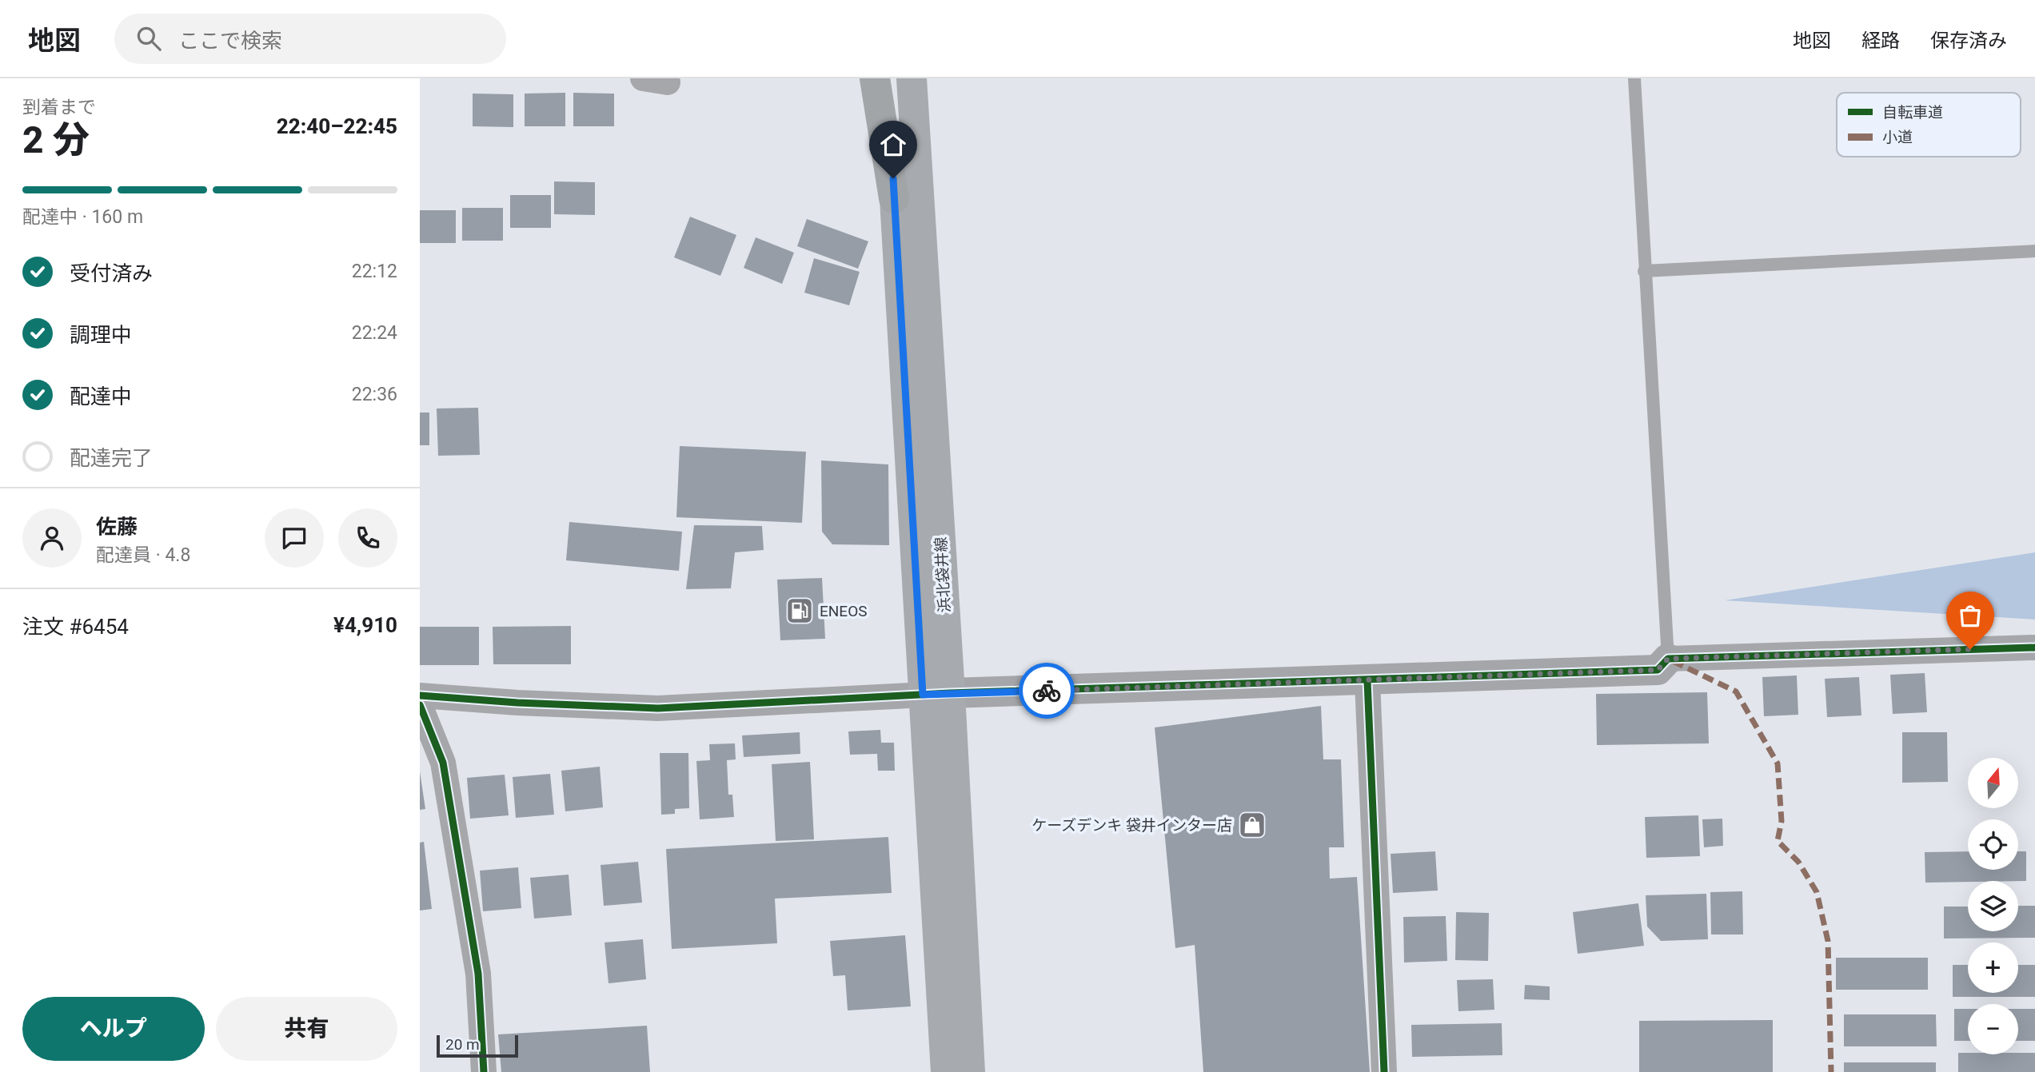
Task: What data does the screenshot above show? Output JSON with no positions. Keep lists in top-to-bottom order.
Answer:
{
  "streets": {
    "main road": ["浜北袋井線"]
  },
  "places": {
    "fuel station": ["ENEOS"],
    "shop": ["ケーズデンキ 袋井インター店"]
  },
  "legend": ["自転車道", "小道"],
  "scale_bar": "20 m",
  "north": "top",
  "page": {
    "header": "地図",
    "search": "ここで検索",
    "nav": ["地図", "経路", "保存済み"],
    "heading": ["2 分", "到着まで", "22:40–22:45"],
    "panel": [
      "佐藤",
      "配達員 · 4.8",
      "注文 #6454",
      "¥4,910"
    ],
    "bar": "配達中 · 160 m",
    "list": [
      ["受付済み", "22:12"],
      ["調理中", "22:24"],
      ["配達中", "22:36"],
      "配達完了"
    ],
    "map_buttons": ["+", "−"],
    "buttons": ["ヘルプ", "共有"],
    "scale": "20 m"
  }
}
